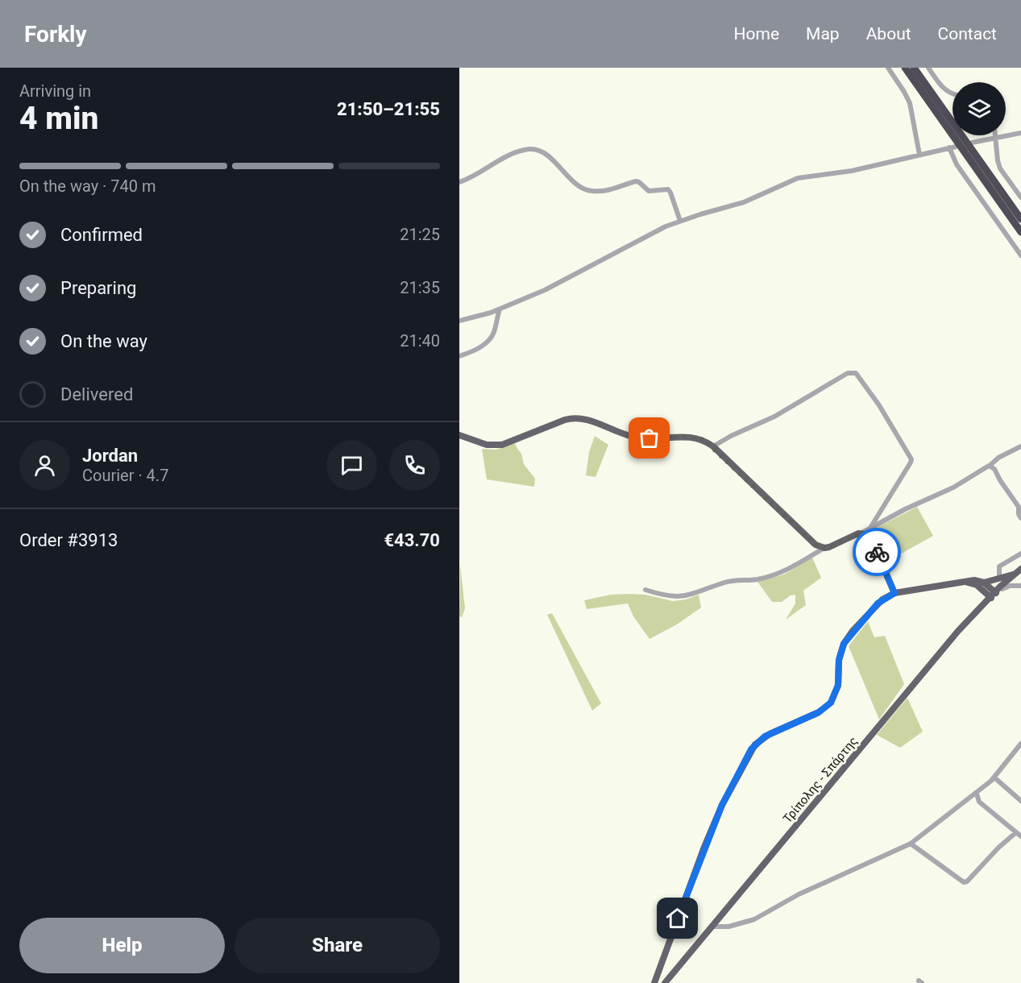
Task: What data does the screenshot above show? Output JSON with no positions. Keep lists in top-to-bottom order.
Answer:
{
  "streets": {
    "main road": ["Τρίπολης - Σπάρτης"]
  },
  "page": {
    "header": "Forkly",
    "nav": [
      "Home",
      "Map",
      "About",
      "Contact"
    ],
    "heading": ["4 min", "Arriving in", "21:50–21:55"],
    "panel": [
      "Jordan",
      "Courier · 4.7",
      "Order #3913",
      "€43.70"
    ],
    "bar": "On the way · 740 m",
    "list": [
      ["Confirmed", "21:25"],
      ["Preparing", "21:35"],
      ["On the way", "21:40"],
      "Delivered"
    ],
    "buttons": ["Help", "Share"]
  }
}
